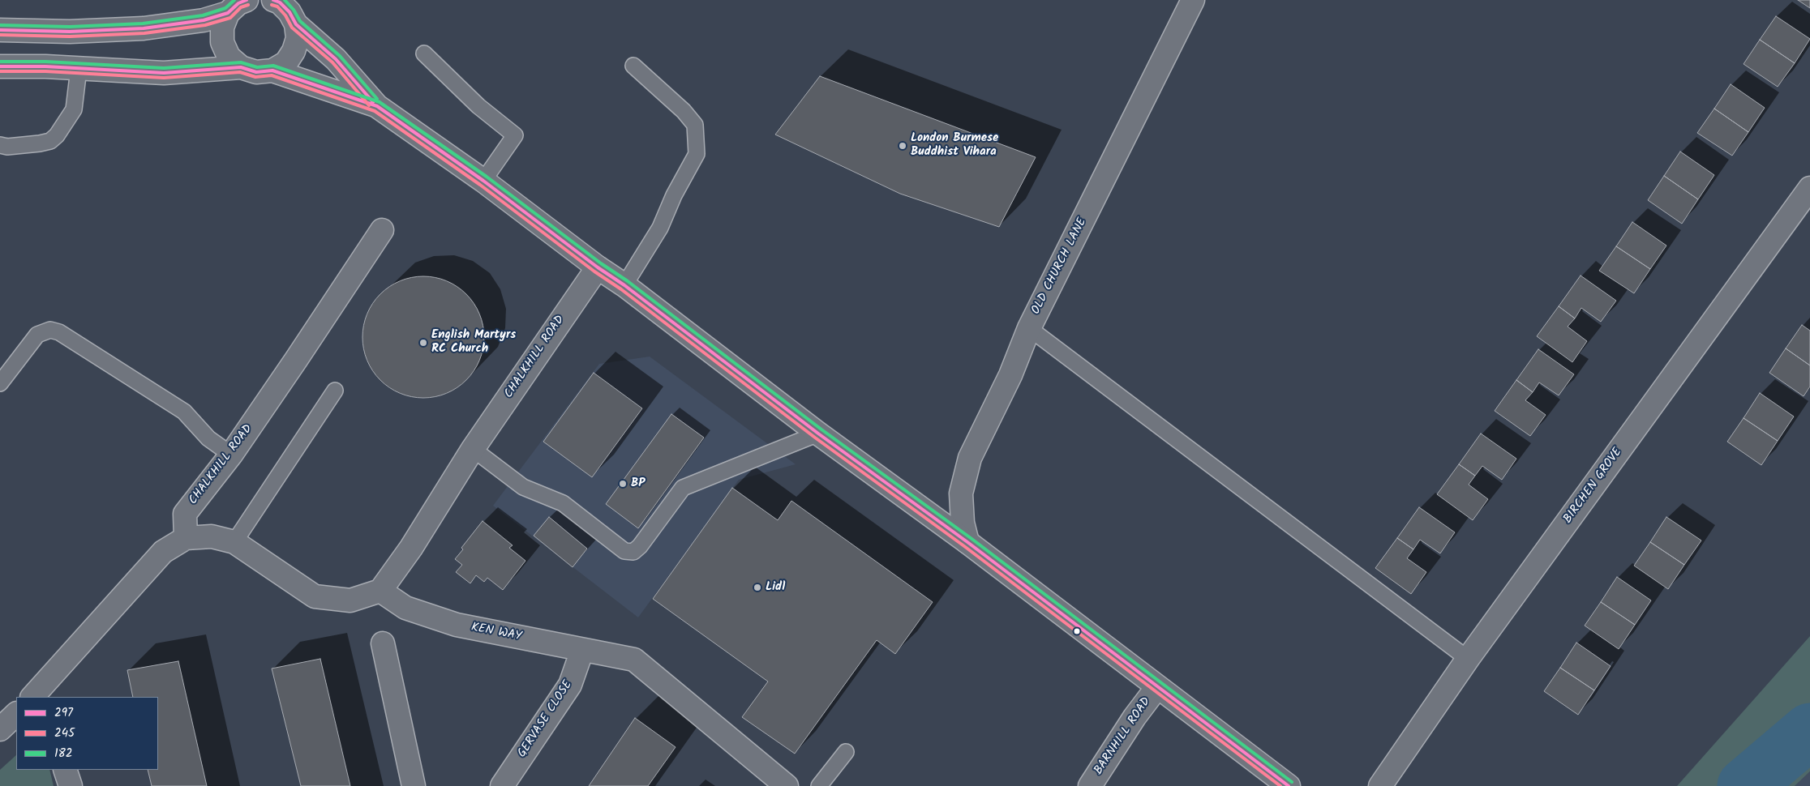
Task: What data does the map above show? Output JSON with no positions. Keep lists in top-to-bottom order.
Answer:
{
  "streets": {
    "street": [
      "OLD CHURCH LANE",
      "CHALKHILL ROAD",
      "BIRCHEN GROVE",
      "KEN WAY",
      "GERVASE CLOSE",
      "BARNHILL ROAD"
    ]
  },
  "crossings": [
    ["CHALKHILL ROAD", "KEN WAY"],
    ["KEN WAY", "GERVASE CLOSE"]
  ],
  "places": [
    "London Burmese Buddhist Vihara",
    "English Martyrs RC Church",
    "BP",
    "Lidl"
  ],
  "lines": ["transit line 297", "transit line 182", "transit line 245"],
  "legend": ["297", "245", "182"]
}
